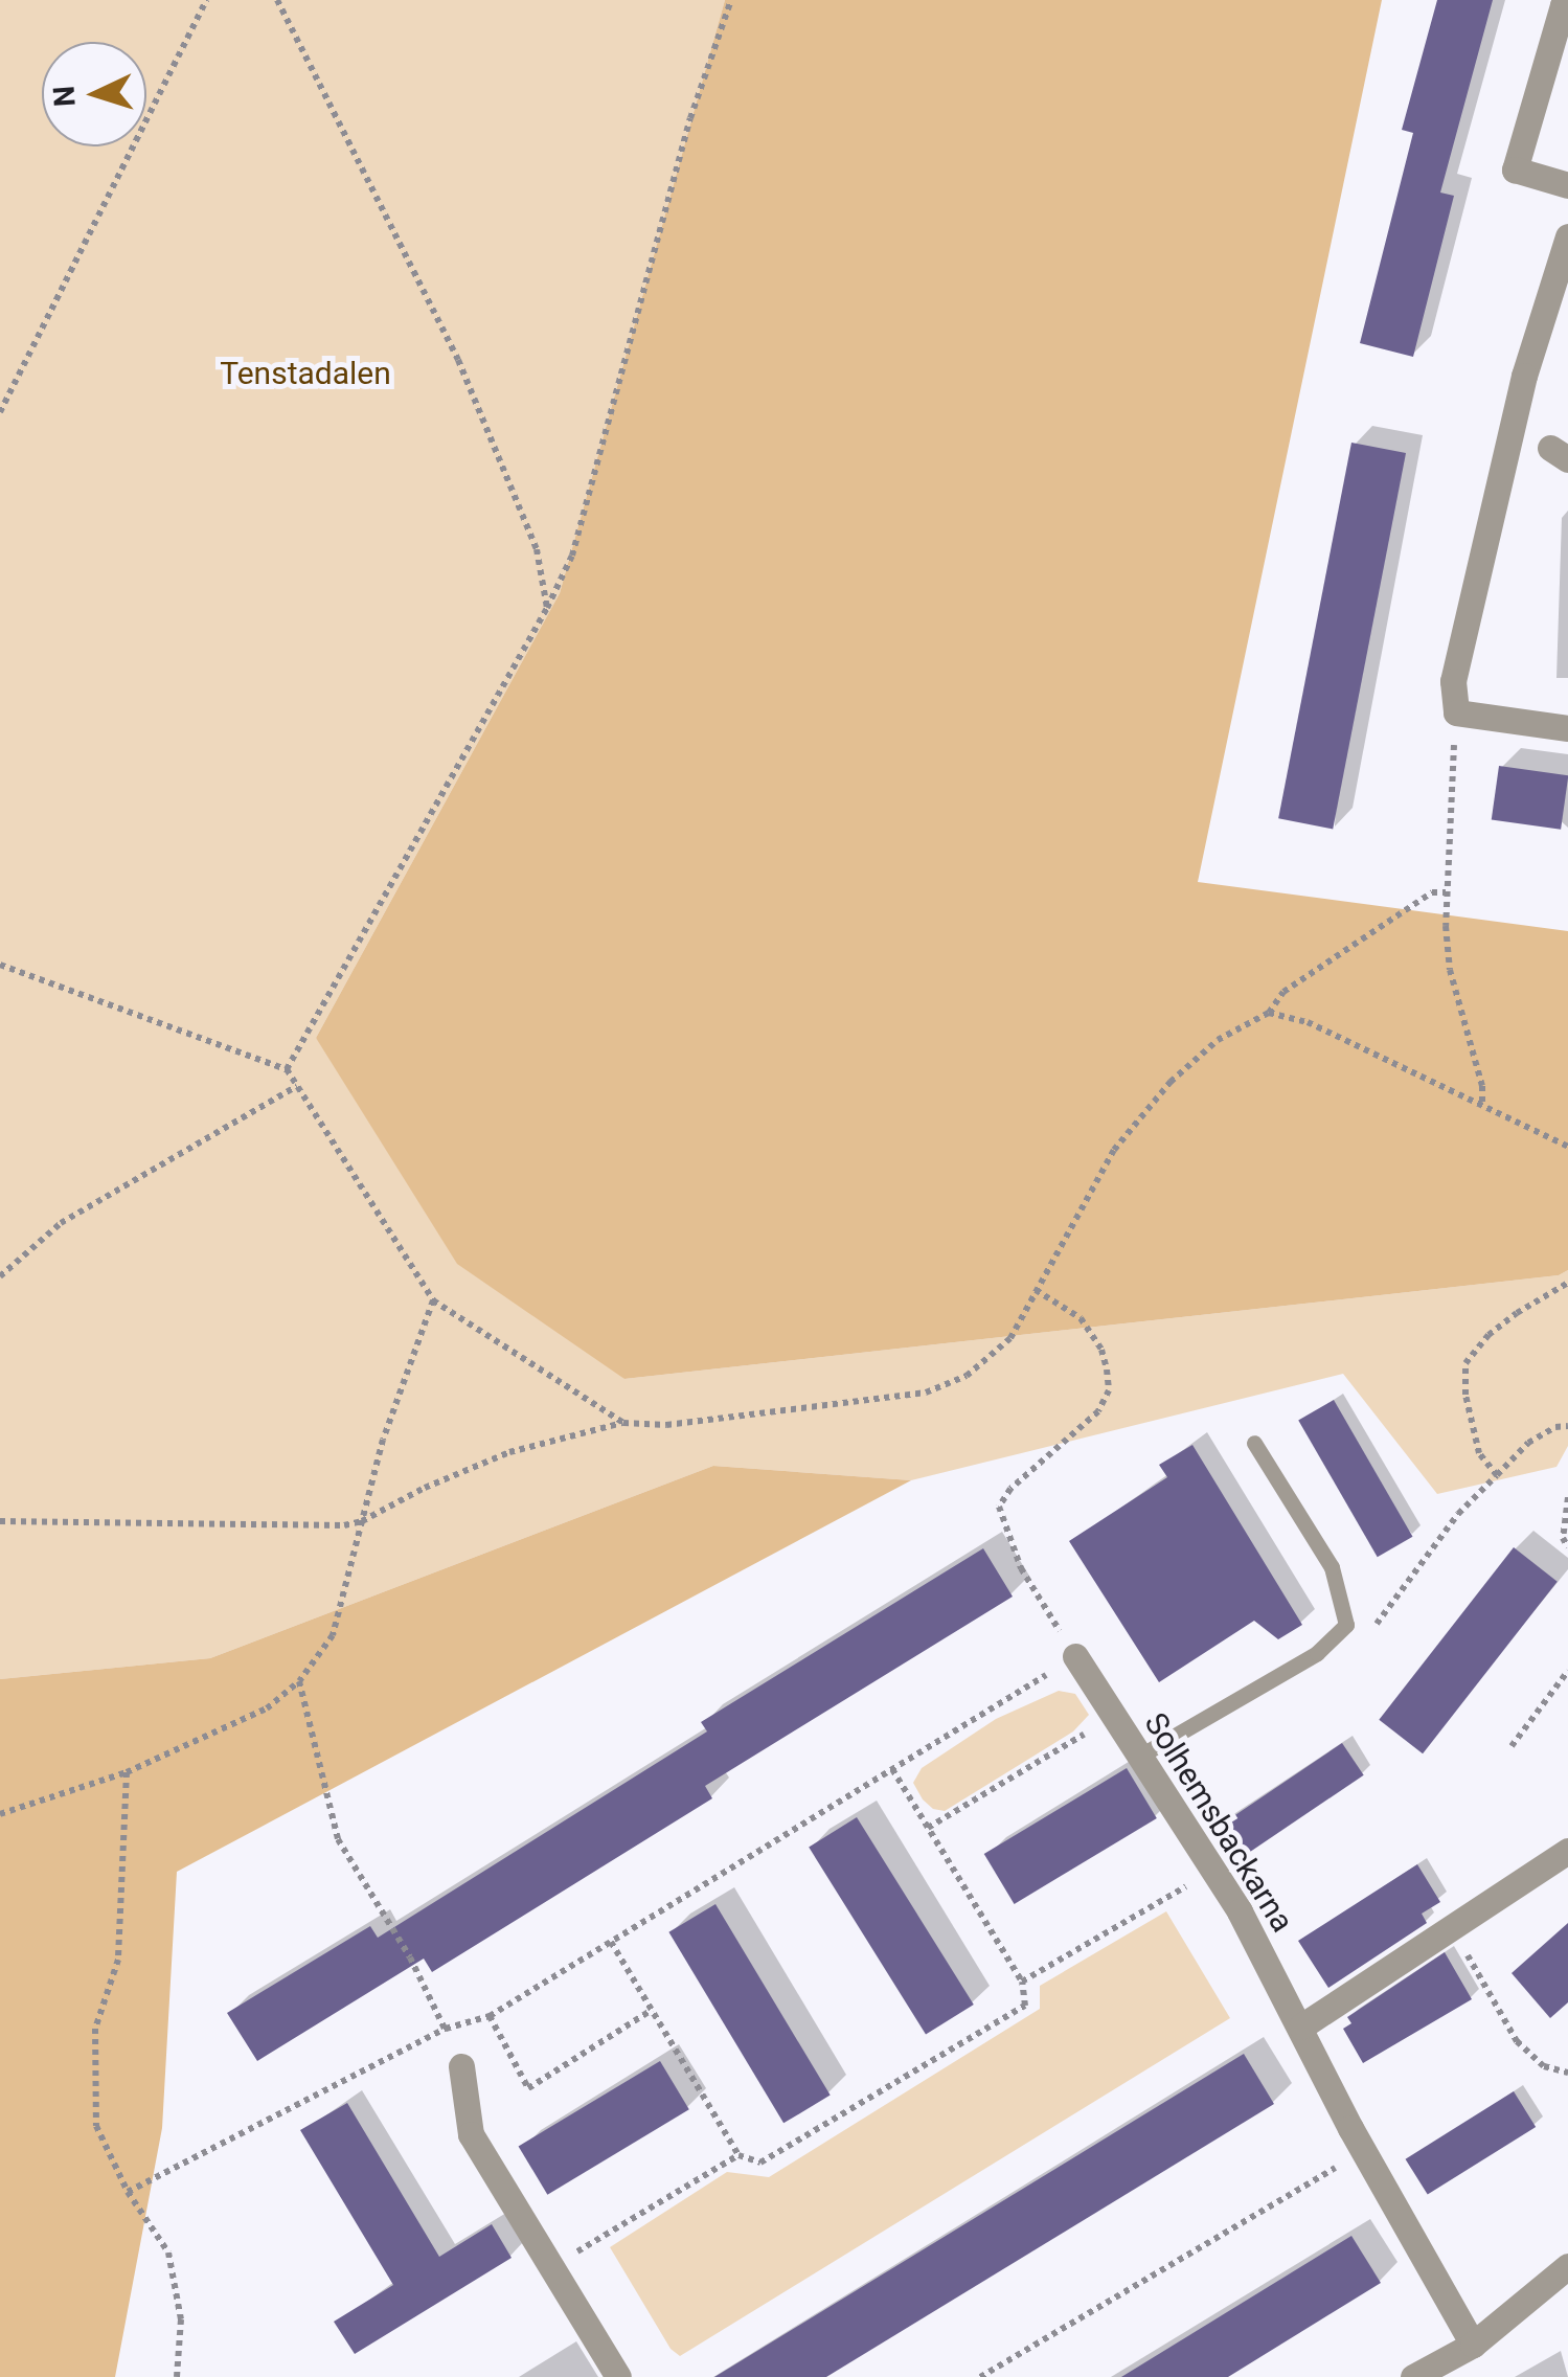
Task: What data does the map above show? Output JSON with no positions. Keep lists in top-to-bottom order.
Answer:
{
  "streets": {
    "street": ["Solhemsbackarna"]
  },
  "parks": ["Tenstadalen"],
  "north": "left"
}
